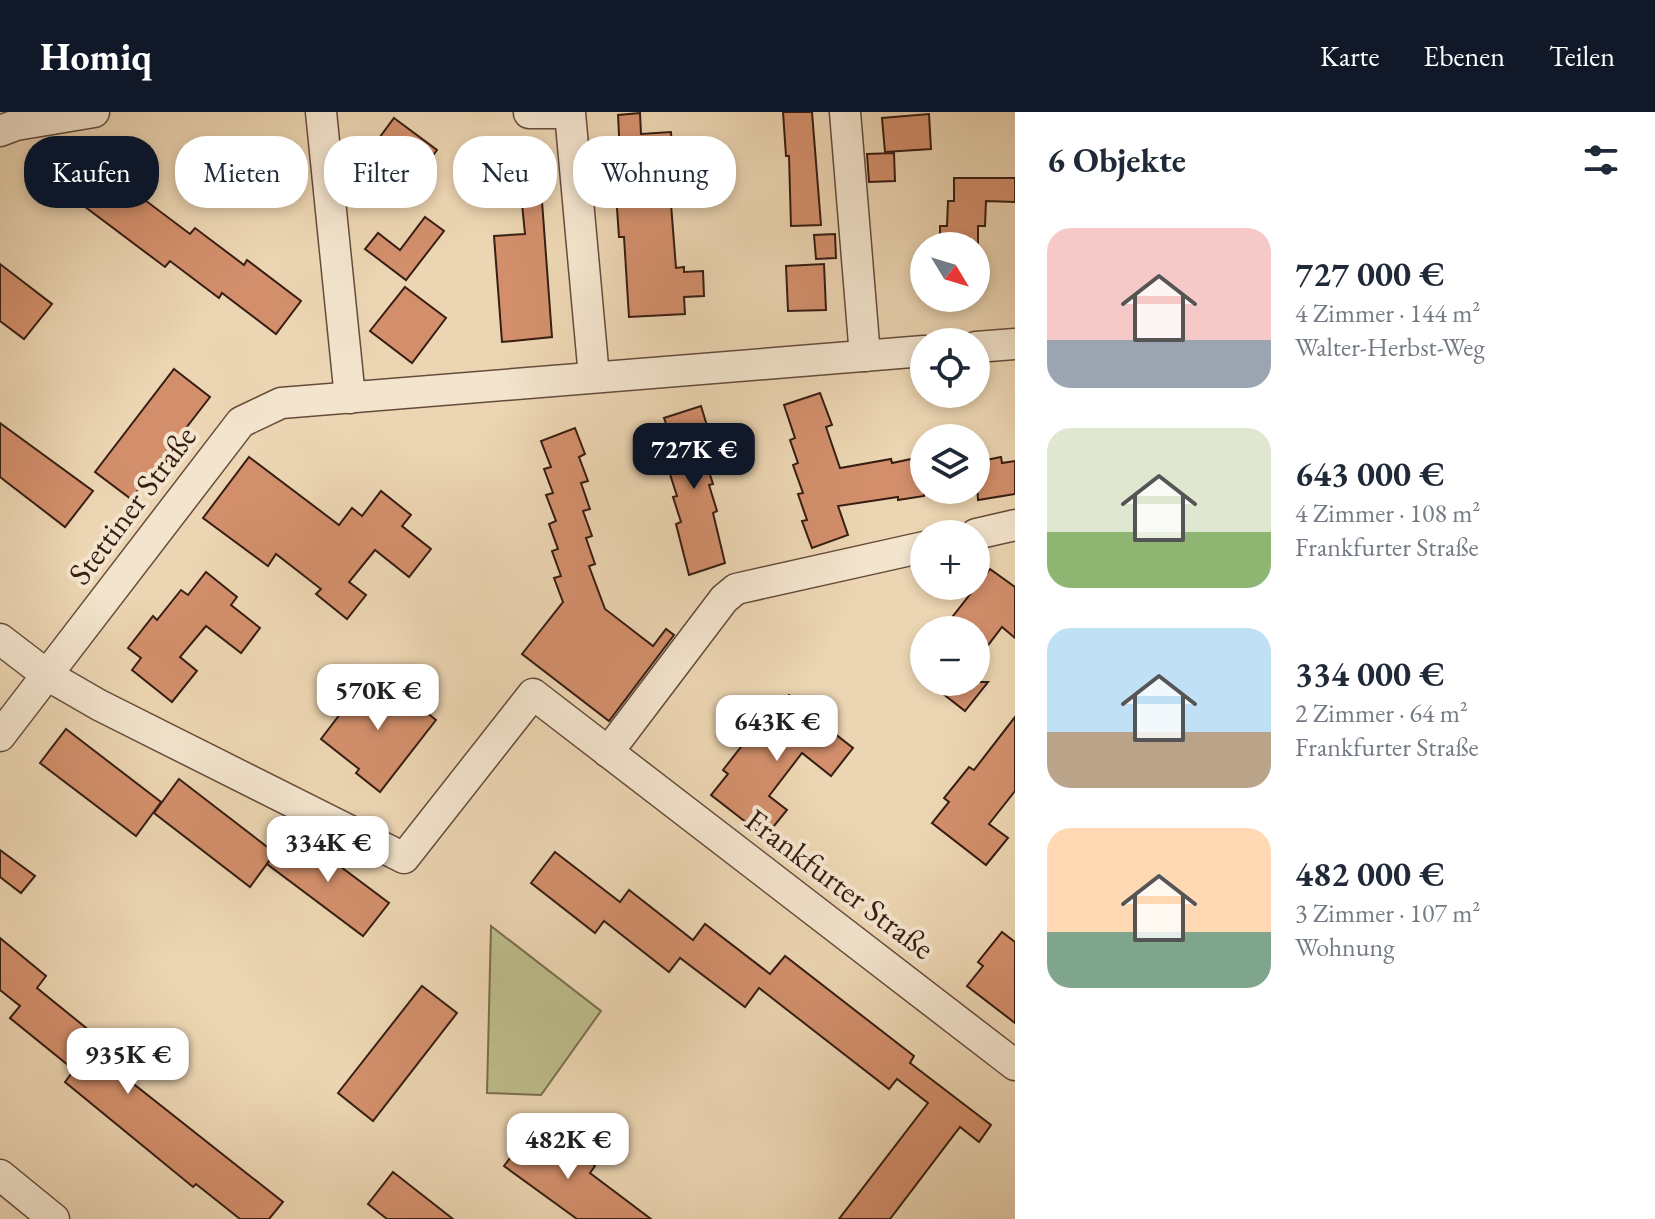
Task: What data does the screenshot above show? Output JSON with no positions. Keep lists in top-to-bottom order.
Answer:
{
  "streets": {
    "street": ["Stettiner Straße", "Frankfurter Straße"]
  },
  "crossings": [
    ["Stettiner Straße", "Frankfurter Straße"]
  ],
  "north": "bottom right",
  "page": {
    "header": "Homiq",
    "nav": ["Karte", "Ebenen", "Teilen"],
    "heading": "6 Objekte",
    "chip": [
      "Kaufen",
      "Mieten",
      "Filter",
      "Neu",
      "Wohnung"
    ],
    "list": [
      {
        "name": "727 000 €",
        "note": "4 Zimmer · 144 m² · Walter-Herbst-Weg"
      },
      {
        "name": "643 000 €",
        "note": "4 Zimmer · 108 m² · Frankfurter Straße"
      },
      {
        "name": "334 000 €",
        "note": "2 Zimmer · 64 m² · Frankfurter Straße"
      },
      {
        "name": "482 000 €",
        "note": "3 Zimmer · 107 m² · Wohnung"
      }
    ],
    "map_buttons": ["+", "−"],
    "price": [
      "727K €",
      "570K €",
      "643K €",
      "334K €",
      "935K €",
      "482K €"
    ]
  }
}
